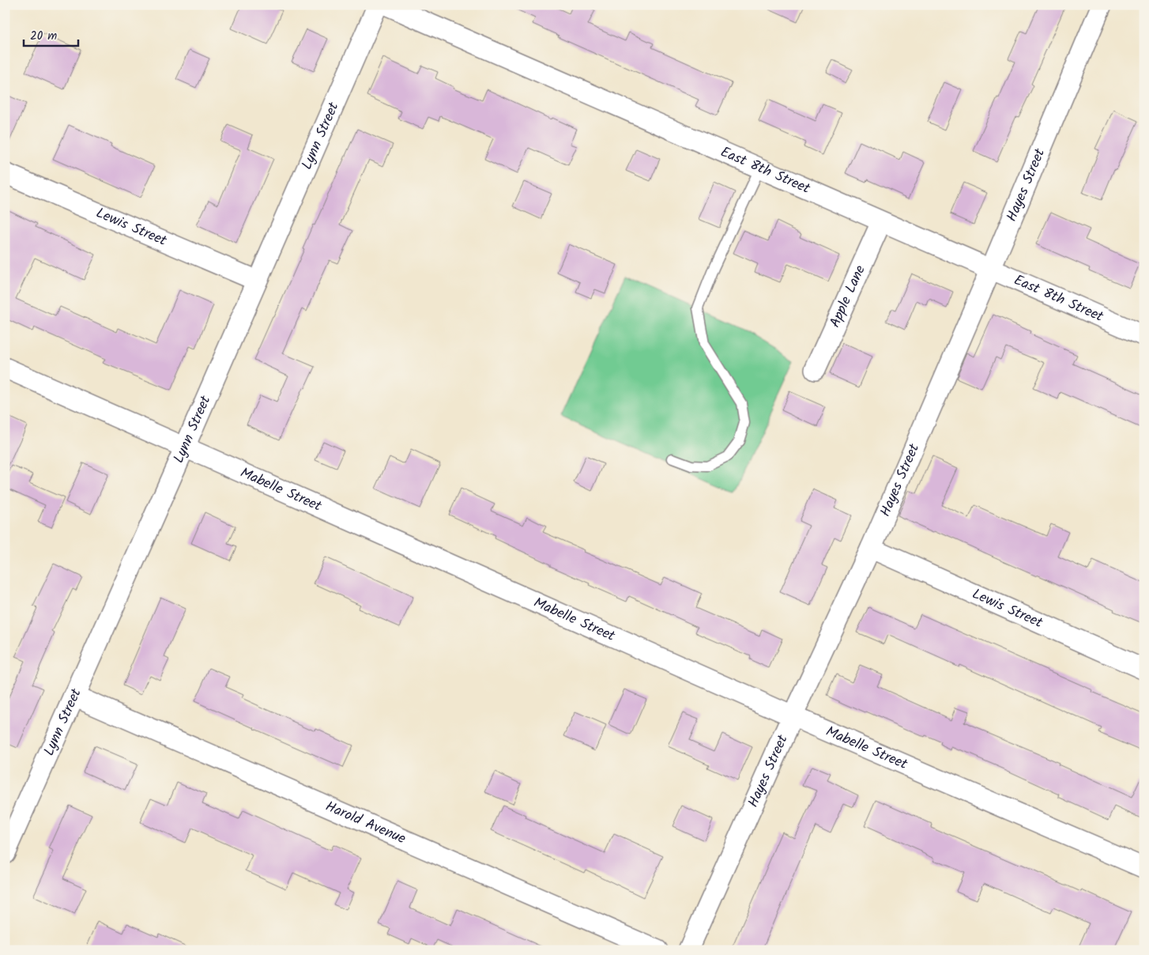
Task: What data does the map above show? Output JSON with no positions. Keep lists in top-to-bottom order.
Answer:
{
  "streets": {
    "street": [
      "Lynn Street",
      "East 8th Street",
      "Hayes Street",
      "Lewis Street",
      "Apple Lane",
      "Mabelle Street",
      "Harold Avenue"
    ]
  },
  "crossings": [
    ["Lynn Street", "Lewis Street"],
    ["Lynn Street", "Mabelle Street"],
    ["Lynn Street", "Harold Avenue"],
    ["East 8th Street", "Hayes Street"],
    ["East 8th Street", "Apple Lane"],
    ["Hayes Street", "Lewis Street"],
    ["Hayes Street", "Mabelle Street"]
  ],
  "scale_bar": "20 m"
}
